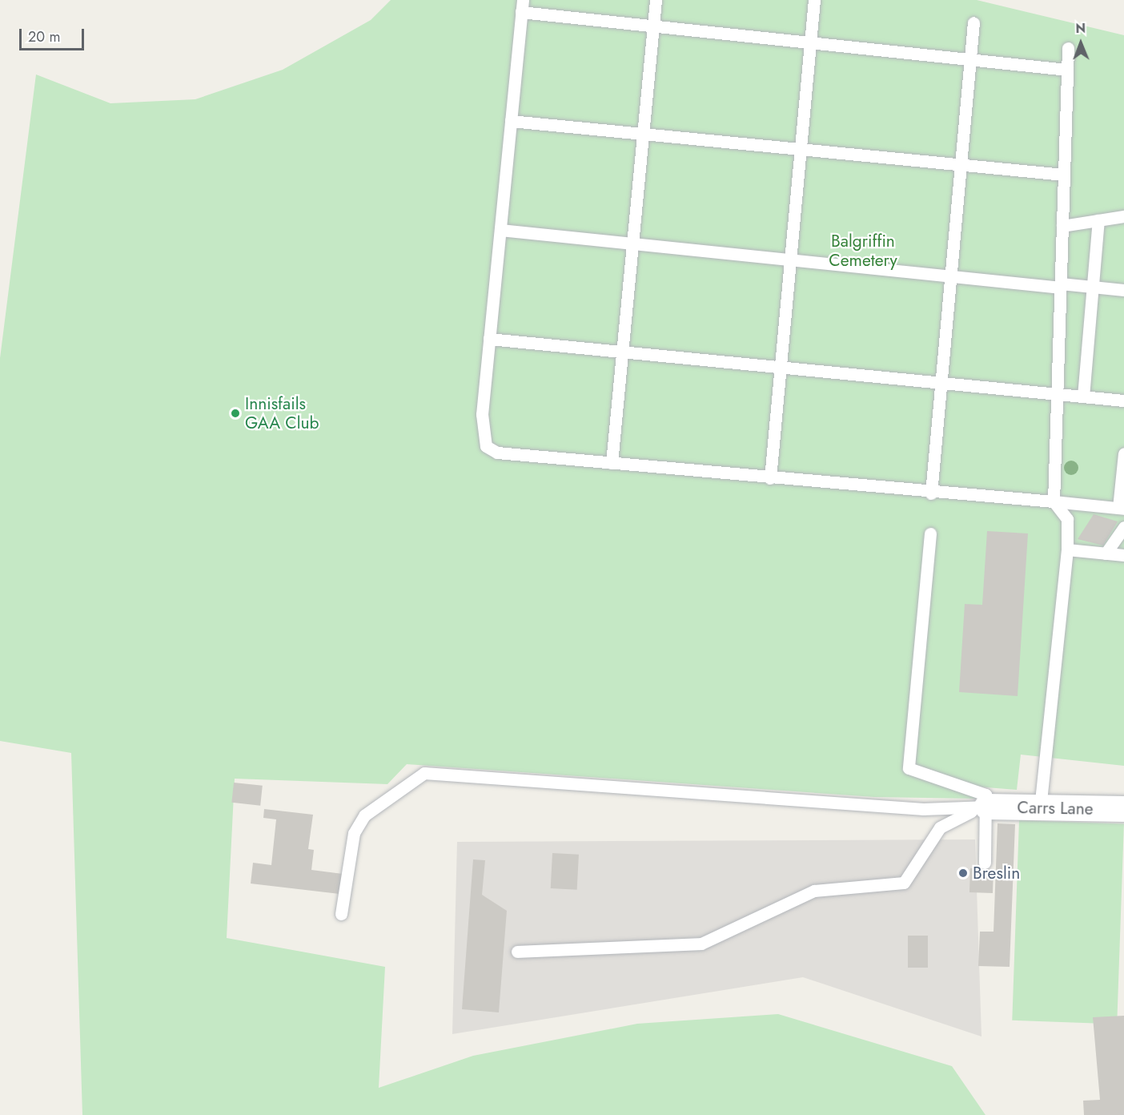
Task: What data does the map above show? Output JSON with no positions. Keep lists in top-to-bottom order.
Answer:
{
  "streets": {
    "street": ["Carrs Lane"]
  },
  "parks": ["Balgriffin Cemetery"],
  "places": ["Innisfails GAA Club", "Breslin"],
  "scale_bar": "20 m",
  "north": "top"
}
